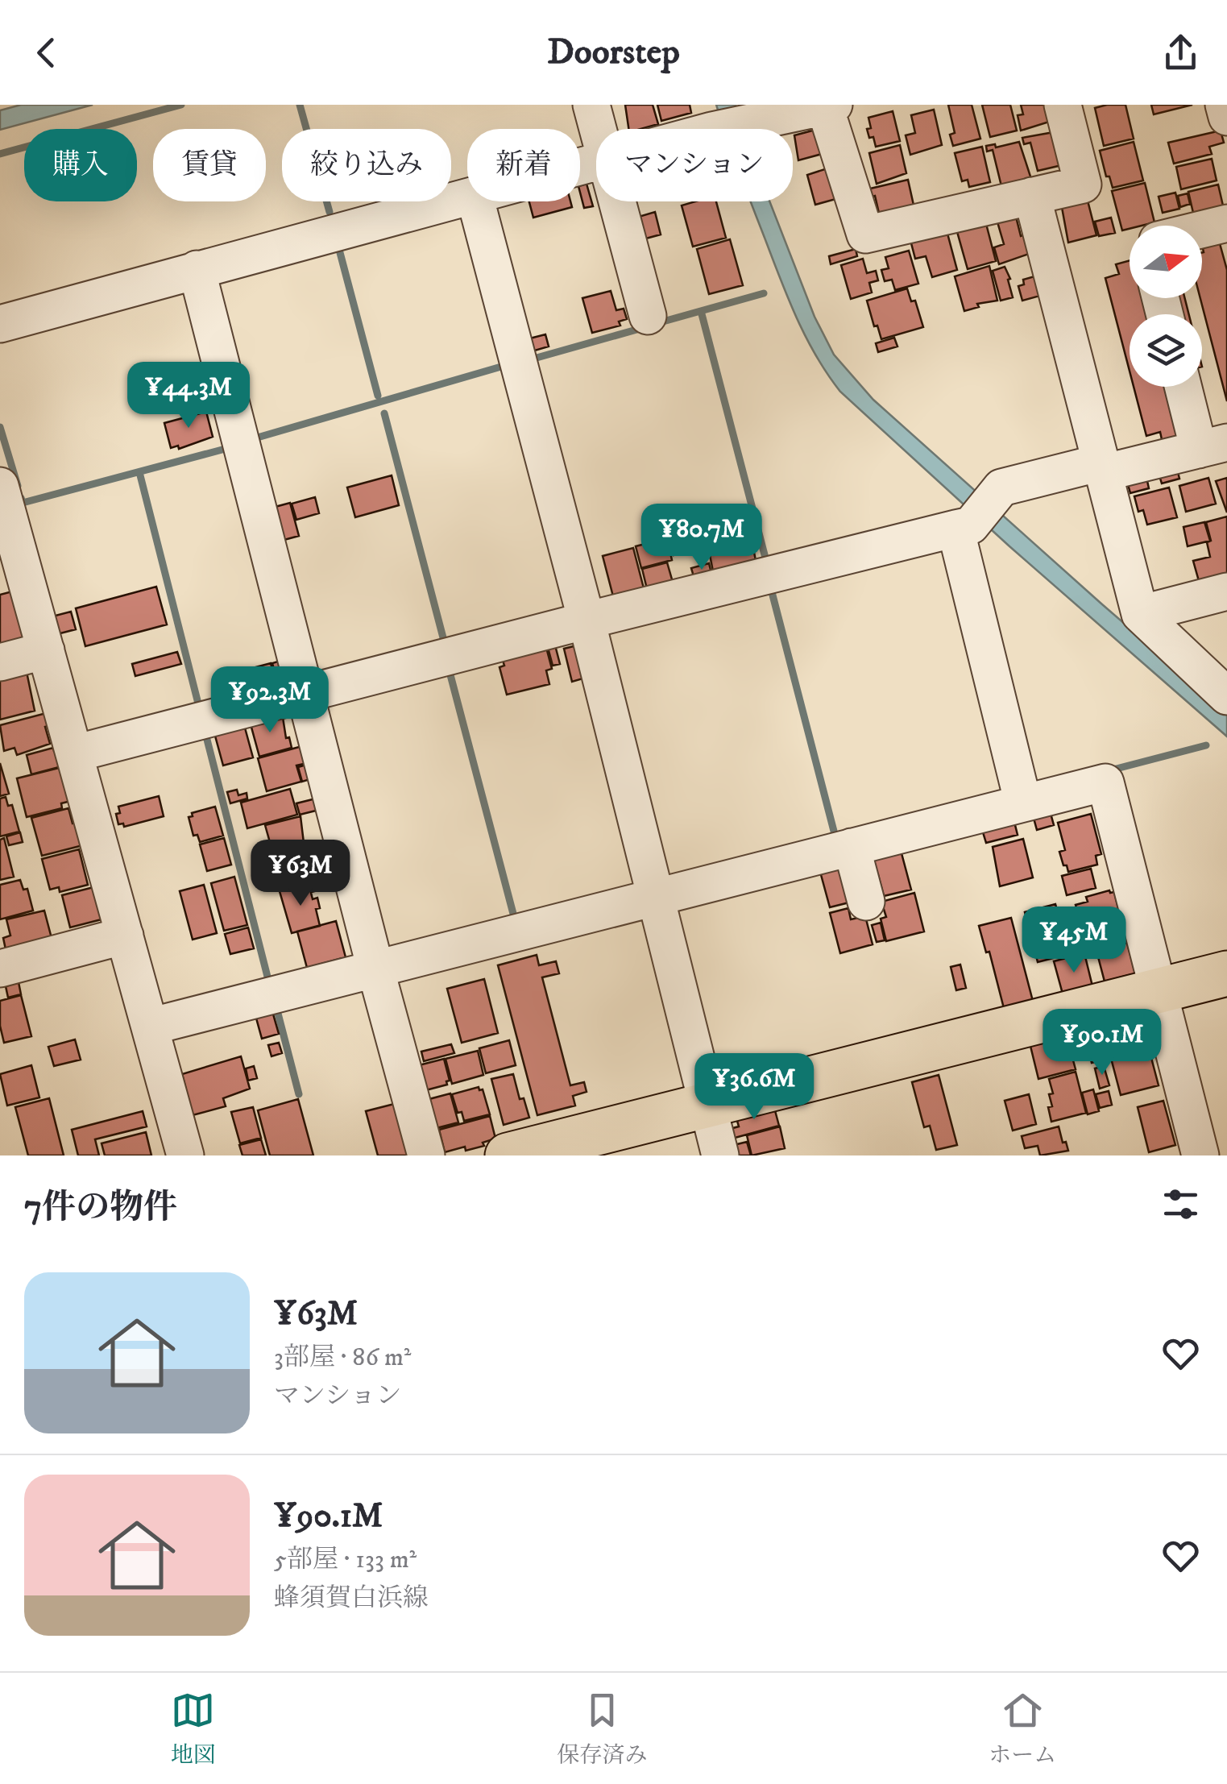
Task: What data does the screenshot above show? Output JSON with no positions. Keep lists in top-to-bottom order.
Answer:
{
  "north": "right",
  "page": {
    "header": "Doorstep",
    "chip": [
      "購入",
      "賃貸",
      "絞り込み",
      "新着",
      "マンション"
    ],
    "price": [
      "¥44.3M",
      "¥80.7M",
      "¥92.3M",
      "¥63M",
      "¥45M",
      "¥90.1M",
      "¥36.6M"
    ],
    "heading": "7件の物件",
    "list": [
      {
        "name": "¥63M",
        "note": "3部屋 · 86 m² · マンション"
      },
      {
        "name": "¥90.1M",
        "note": "5部屋 · 133 m² · 蜂須賀白浜線"
      }
    ],
    "tabs": ["地図", "保存済み", "ホーム"]
  }
}
